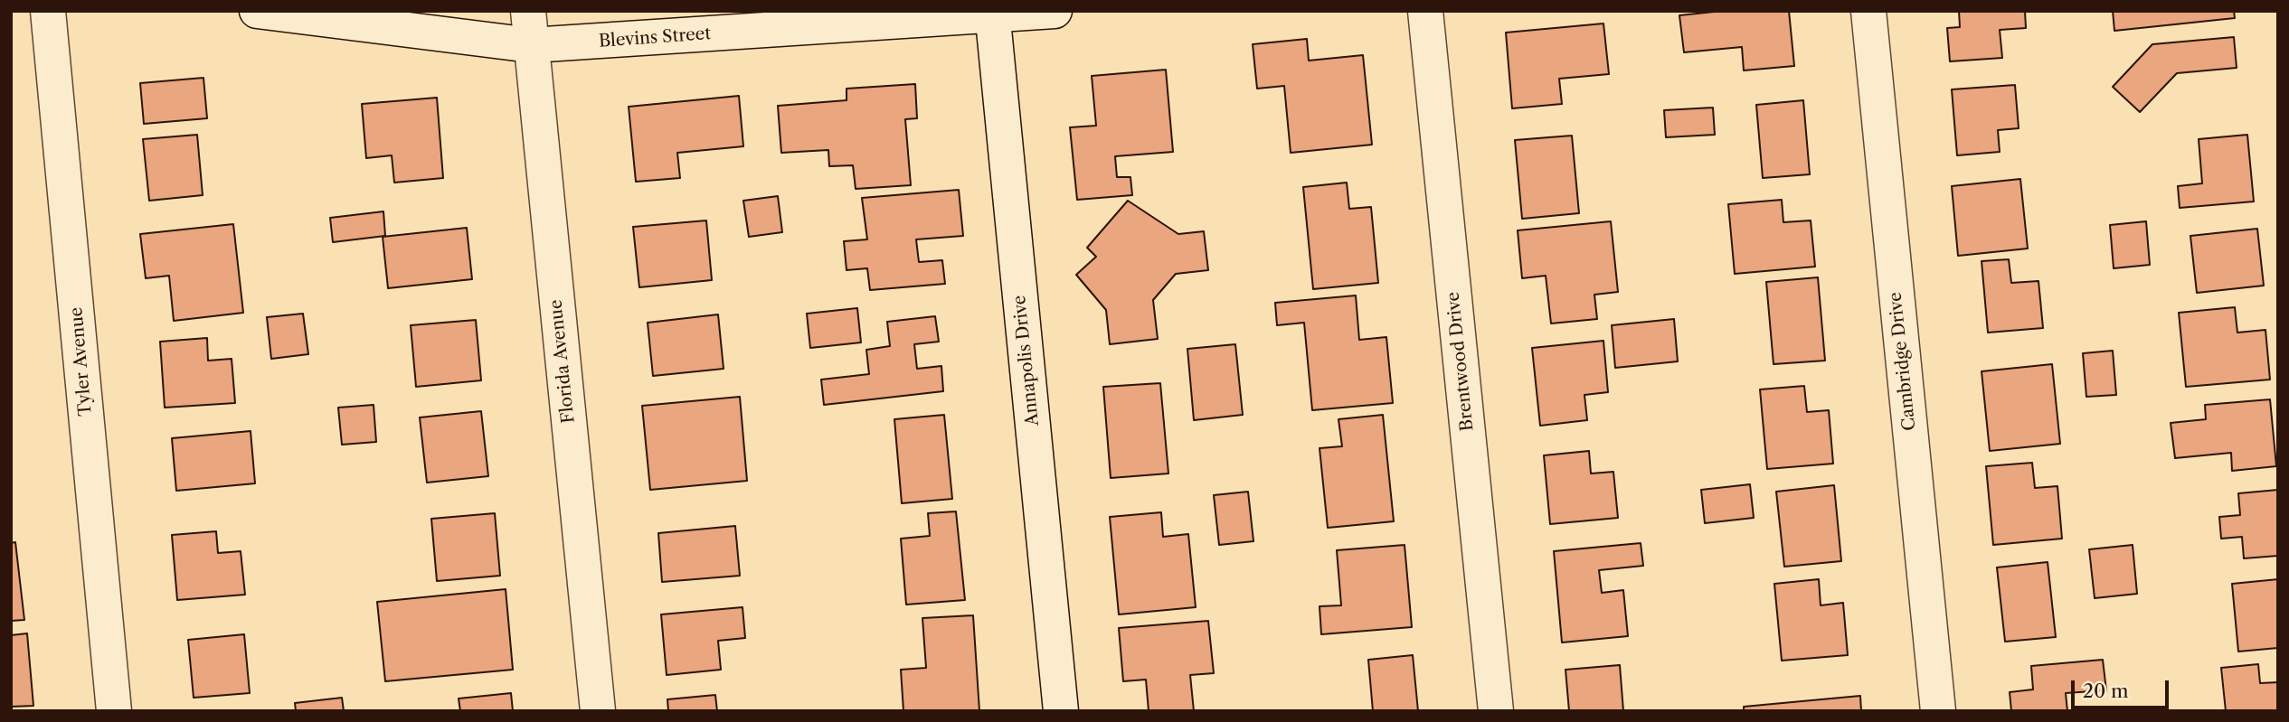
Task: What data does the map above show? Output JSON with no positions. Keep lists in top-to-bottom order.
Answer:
{
  "streets": {
    "street": [
      "Blevins Street",
      "Annapolis Drive",
      "Tyler Avenue",
      "Florida Avenue",
      "Brentwood Drive",
      "Cambridge Drive"
    ]
  },
  "crossings": [
    ["Blevins Street", "Annapolis Drive"],
    ["Blevins Street", "Florida Avenue"]
  ],
  "scale_bar": "20 m"
}
